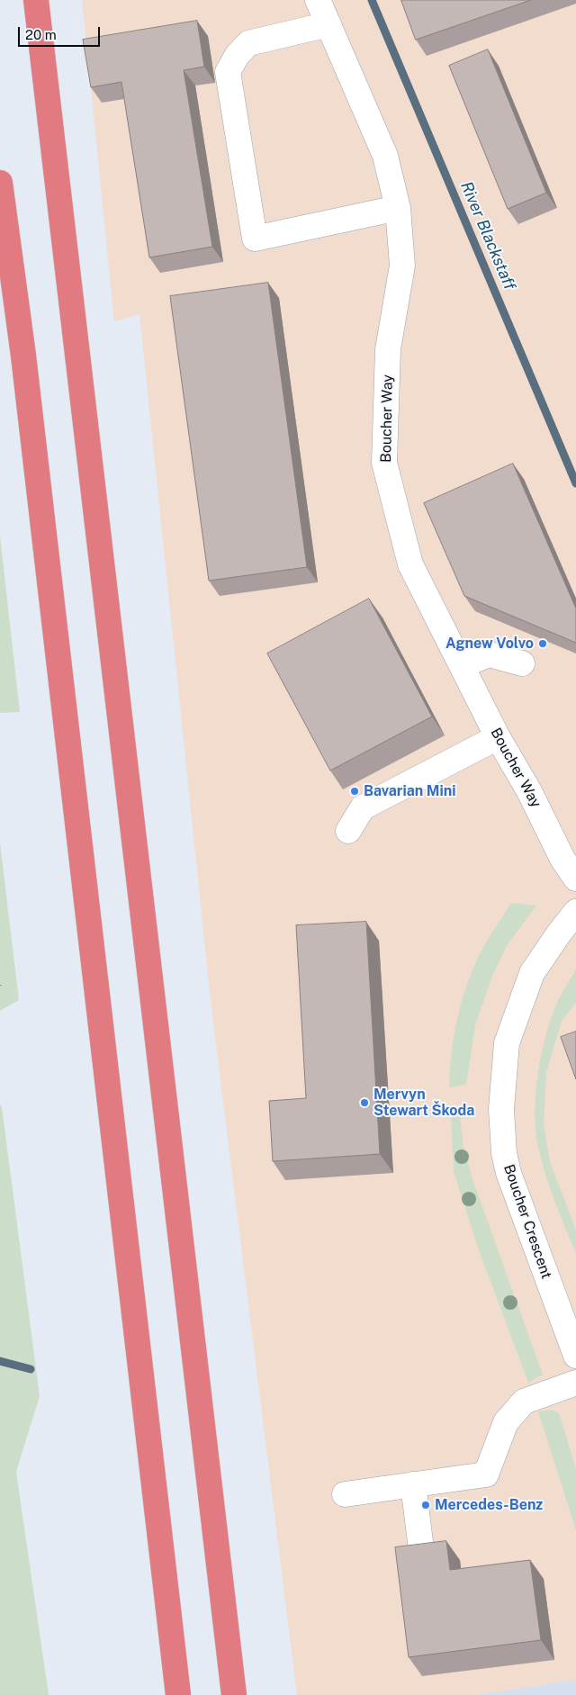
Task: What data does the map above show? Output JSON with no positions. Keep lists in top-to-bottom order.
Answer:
{
  "streets": {
    "street": ["Boucher Way", "Boucher Crescent"]
  },
  "water": ["River Blackstaff"],
  "places": [
    "Agnew Volvo",
    "Bavarian Mini",
    "Mervyn Stewart Škoda",
    "Mercedes-Benz"
  ],
  "scale_bar": "20 m"
}
